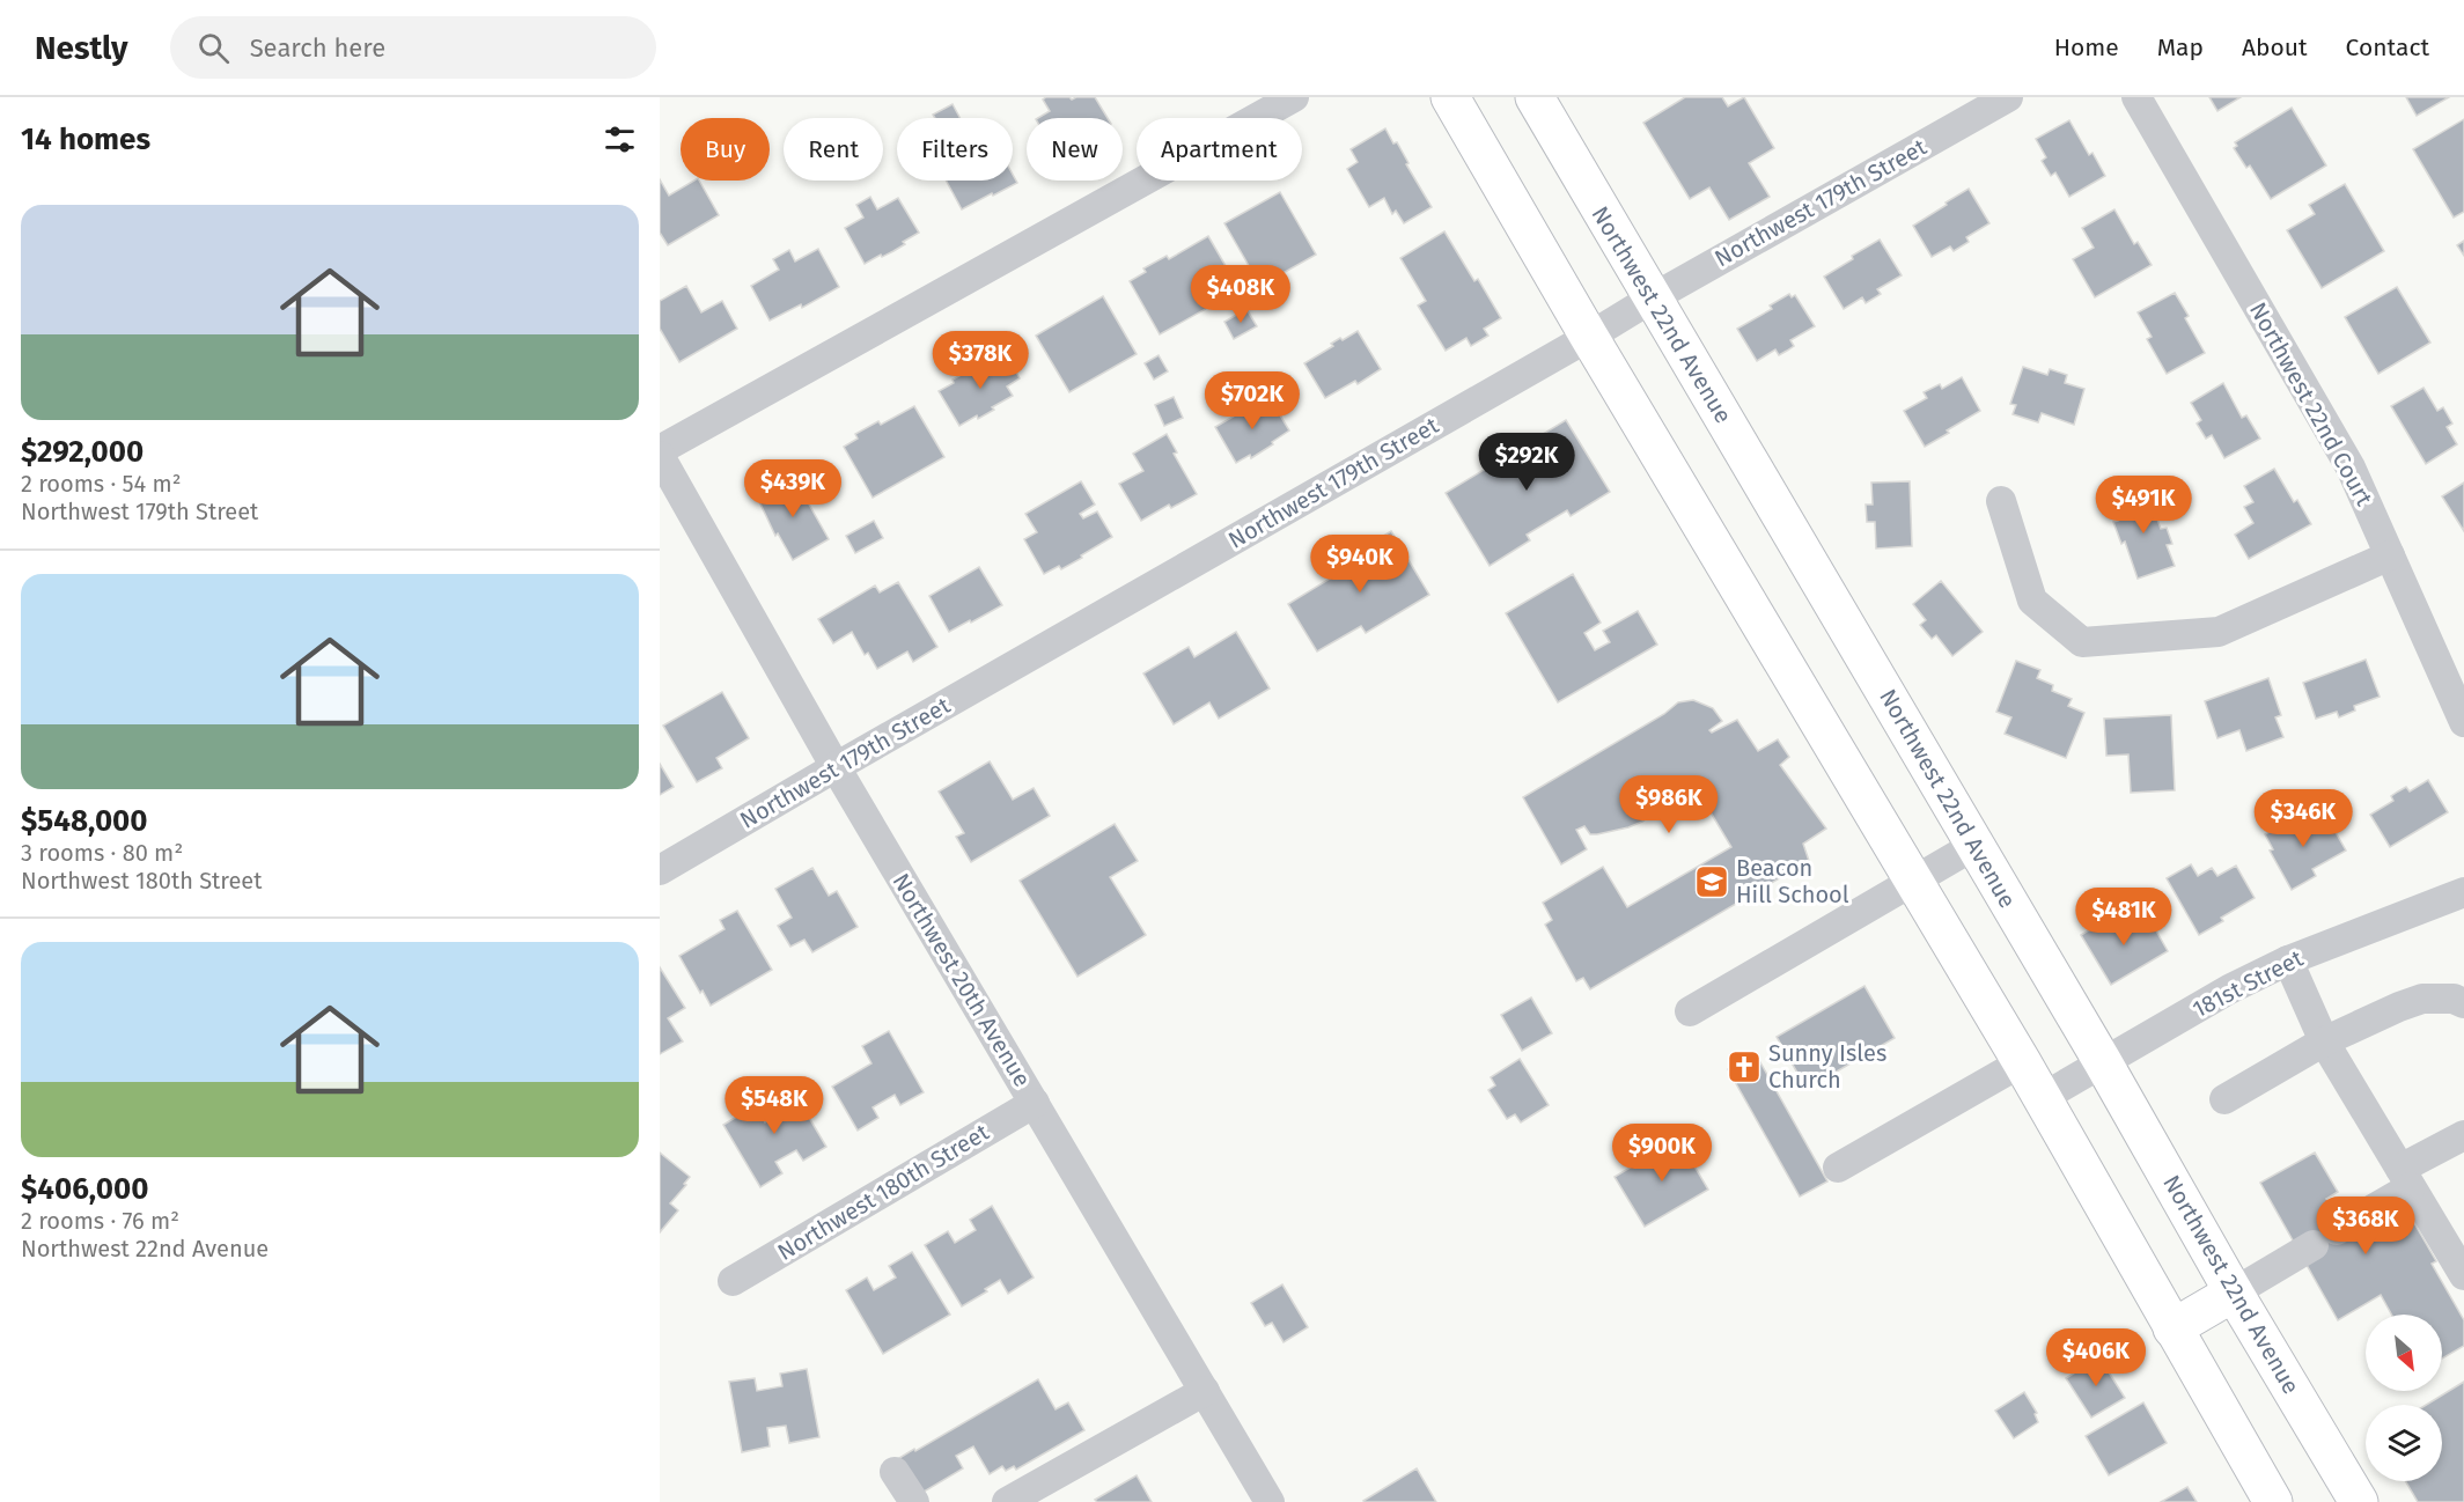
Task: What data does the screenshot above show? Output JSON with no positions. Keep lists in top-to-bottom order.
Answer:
{
  "streets": {
    "main road": ["Northwest 22nd Avenue"],
    "street": [
      "Northwest 179th Street",
      "Northwest 22nd Court",
      "Northwest 20th Avenue",
      "181st Street",
      "Northwest 180th Street"
    ]
  },
  "crossings": [
    ["Northwest 179th Street", "Northwest 22nd Avenue"],
    ["Northwest 179th Street", "Northwest 20th Avenue"],
    ["Northwest 22nd Avenue", "181st Street"],
    ["Northwest 20th Avenue", "Northwest 180th Street"]
  ],
  "places": {
    "school or university": ["Beacon Hill School"],
    "church": ["Sunny Isles Church"]
  },
  "north": "bottom right",
  "page": {
    "header": "Nestly",
    "search": "Search here",
    "nav": [
      "Home",
      "Map",
      "About",
      "Contact"
    ],
    "heading": "14 homes",
    "chip": [
      "Buy",
      "Rent",
      "Filters",
      "New",
      "Apartment"
    ],
    "list": [
      {
        "name": "$292,000",
        "note": "2 rooms · 54 m² · Northwest 179th Street"
      },
      {
        "name": "$548,000",
        "note": "3 rooms · 80 m² · Northwest 180th Street"
      },
      {
        "name": "$406,000",
        "note": "2 rooms · 76 m² · Northwest 22nd Avenue"
      }
    ],
    "price": [
      "$408K",
      "$378K",
      "$702K",
      "$292K",
      "$439K",
      "$491K",
      "$940K",
      "$986K",
      "$346K",
      "$481K",
      "$548K",
      "$900K",
      "$368K",
      "$406K"
    ]
  }
}
